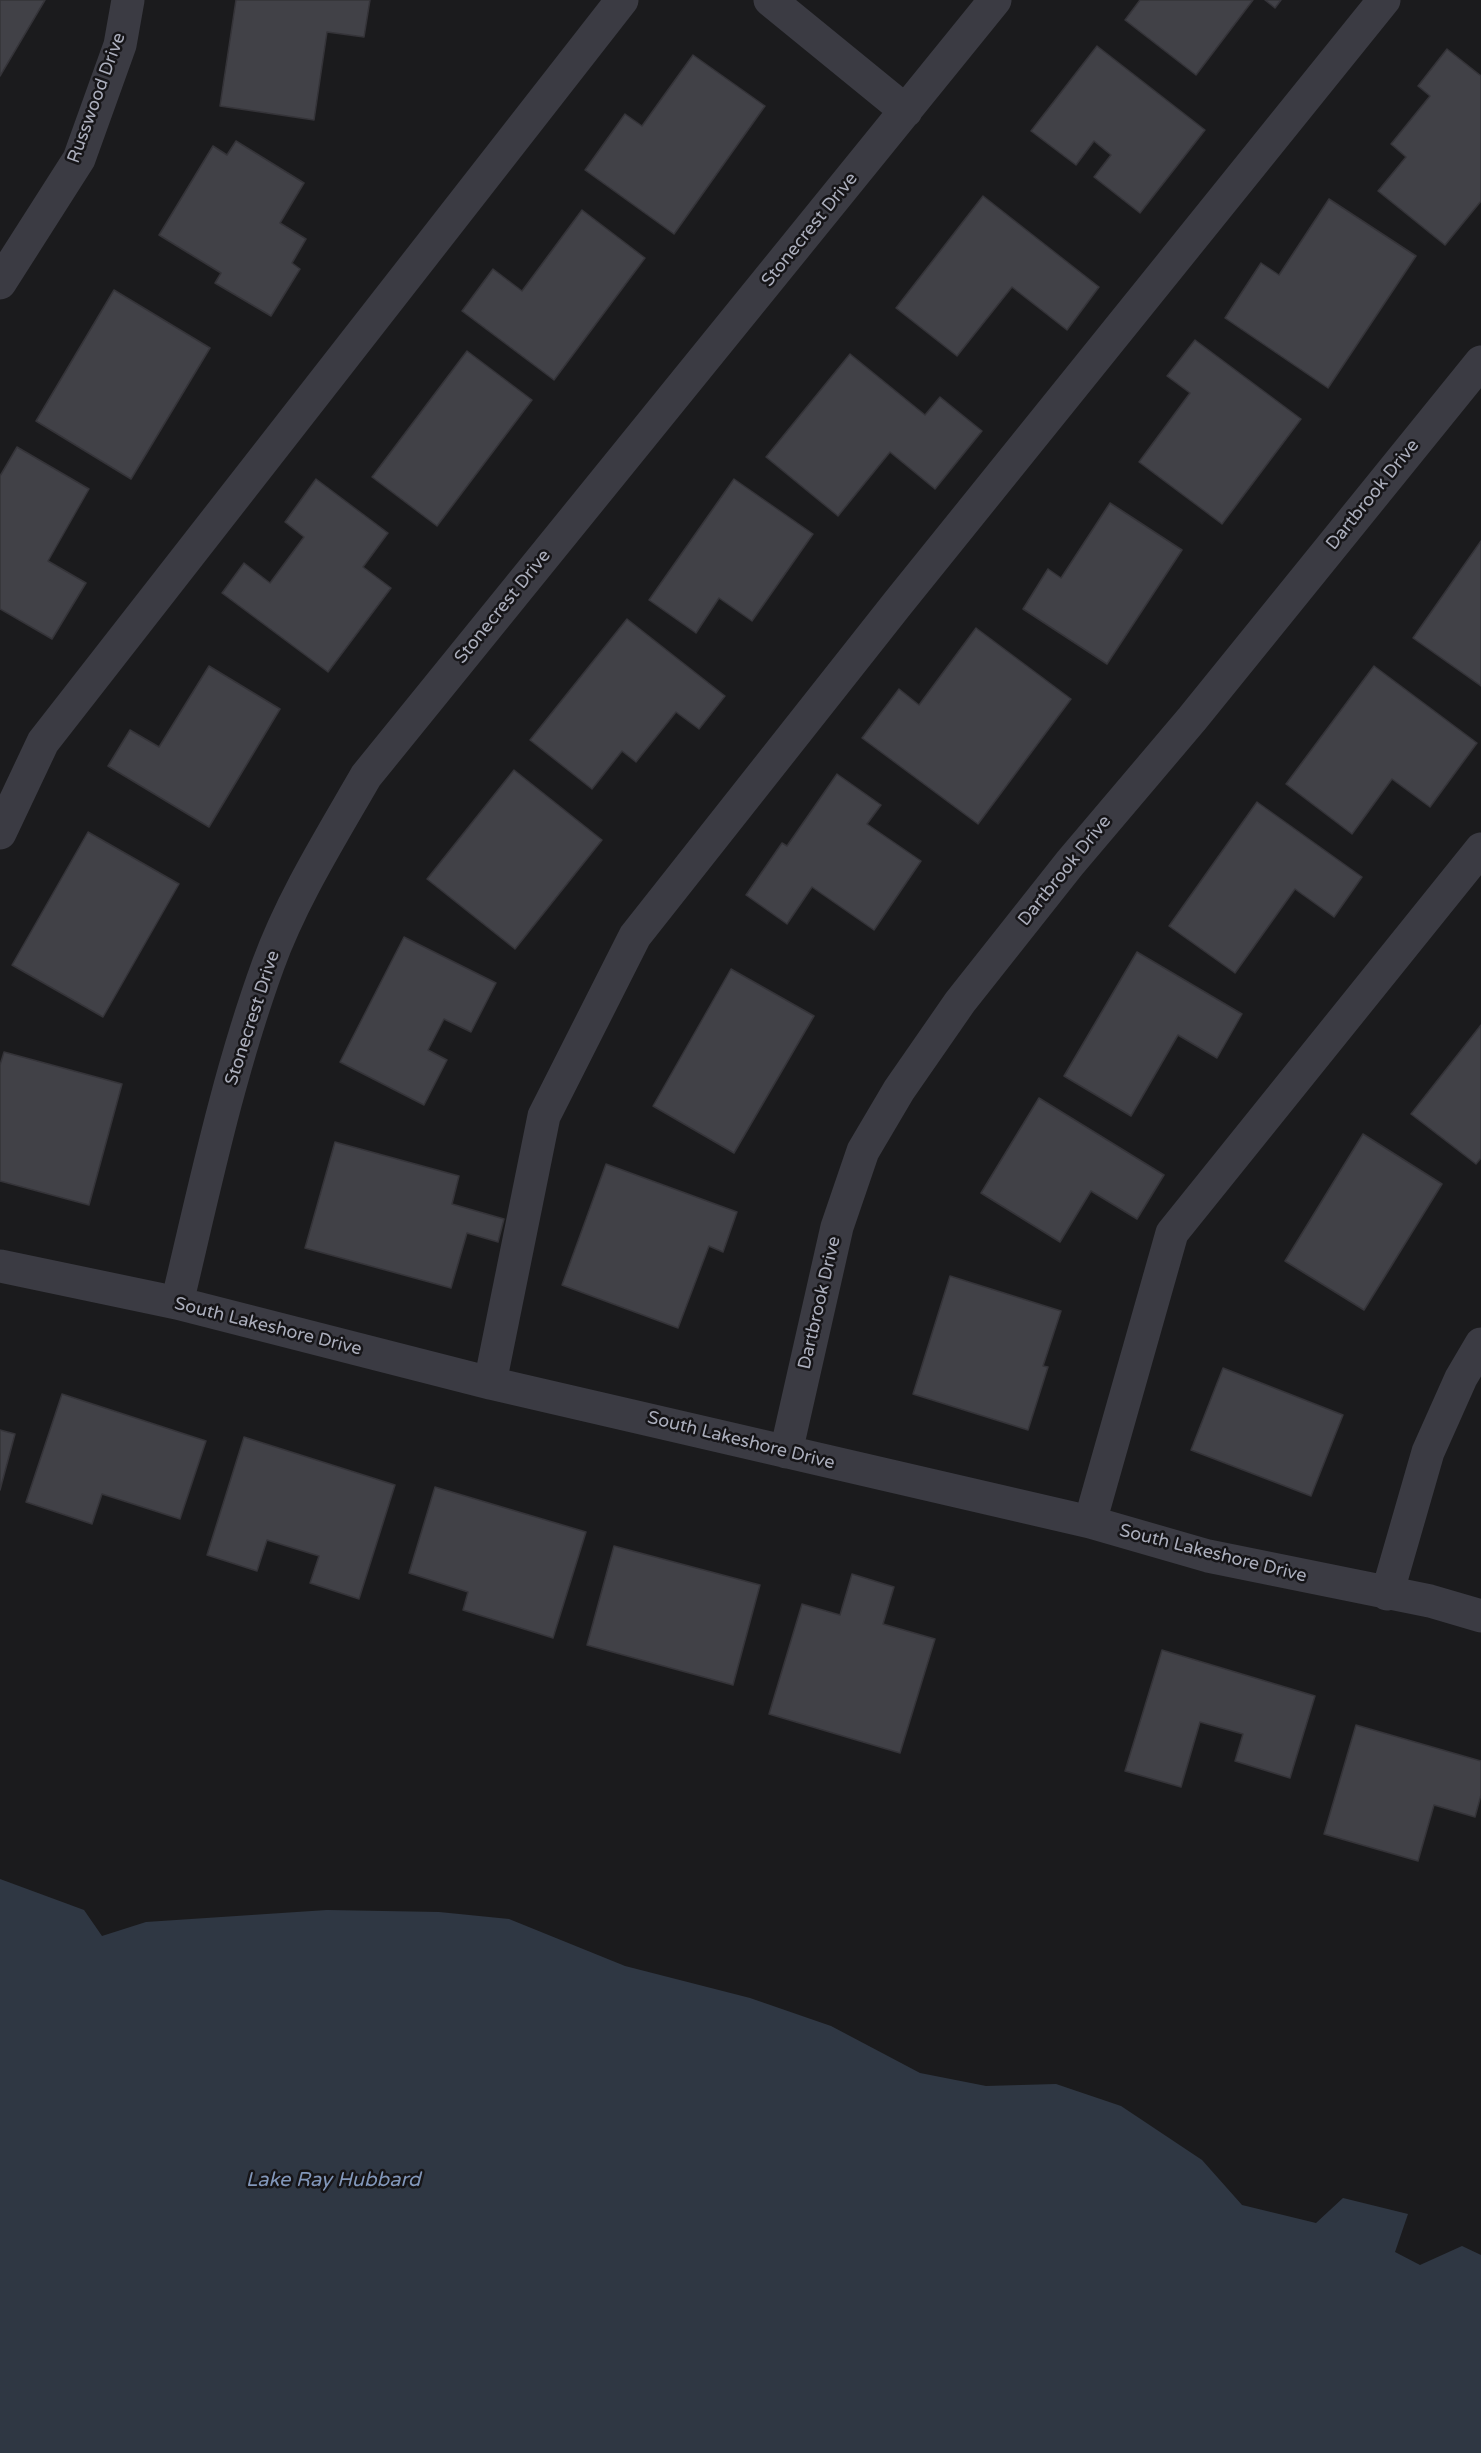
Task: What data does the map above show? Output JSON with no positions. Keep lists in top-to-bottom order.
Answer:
{
  "streets": {
    "street": [
      "Russwood Drive",
      "Stonecrest Drive",
      "Dartbrook Drive",
      "South Lakeshore Drive"
    ]
  },
  "crossings": [
    ["Stonecrest Drive", "South Lakeshore Drive"],
    ["Dartbrook Drive", "South Lakeshore Drive"]
  ],
  "water": ["Lake Ray Hubbard"]
}
